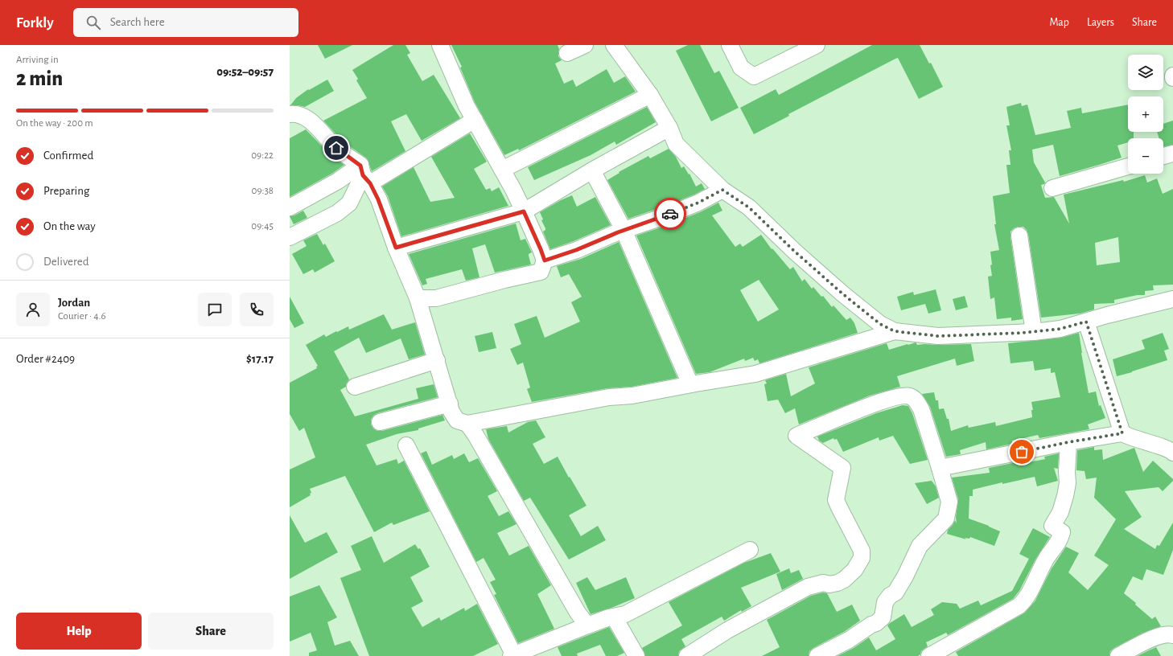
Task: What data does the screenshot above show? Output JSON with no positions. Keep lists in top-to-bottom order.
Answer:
{
  "page": {
    "header": "Forkly",
    "search": "Search here",
    "nav": ["Map", "Layers", "Share"],
    "heading": ["2 min", "Arriving in", "09:52–09:57"],
    "panel": [
      "Jordan",
      "Courier · 4.6",
      "Order #2409",
      "$17.17"
    ],
    "map_buttons": ["+", "−"],
    "bar": "On the way · 200 m",
    "list": [
      ["Confirmed", "09:22"],
      ["Preparing", "09:38"],
      ["On the way", "09:45"],
      "Delivered"
    ],
    "buttons": ["Help", "Share"]
  }
}
